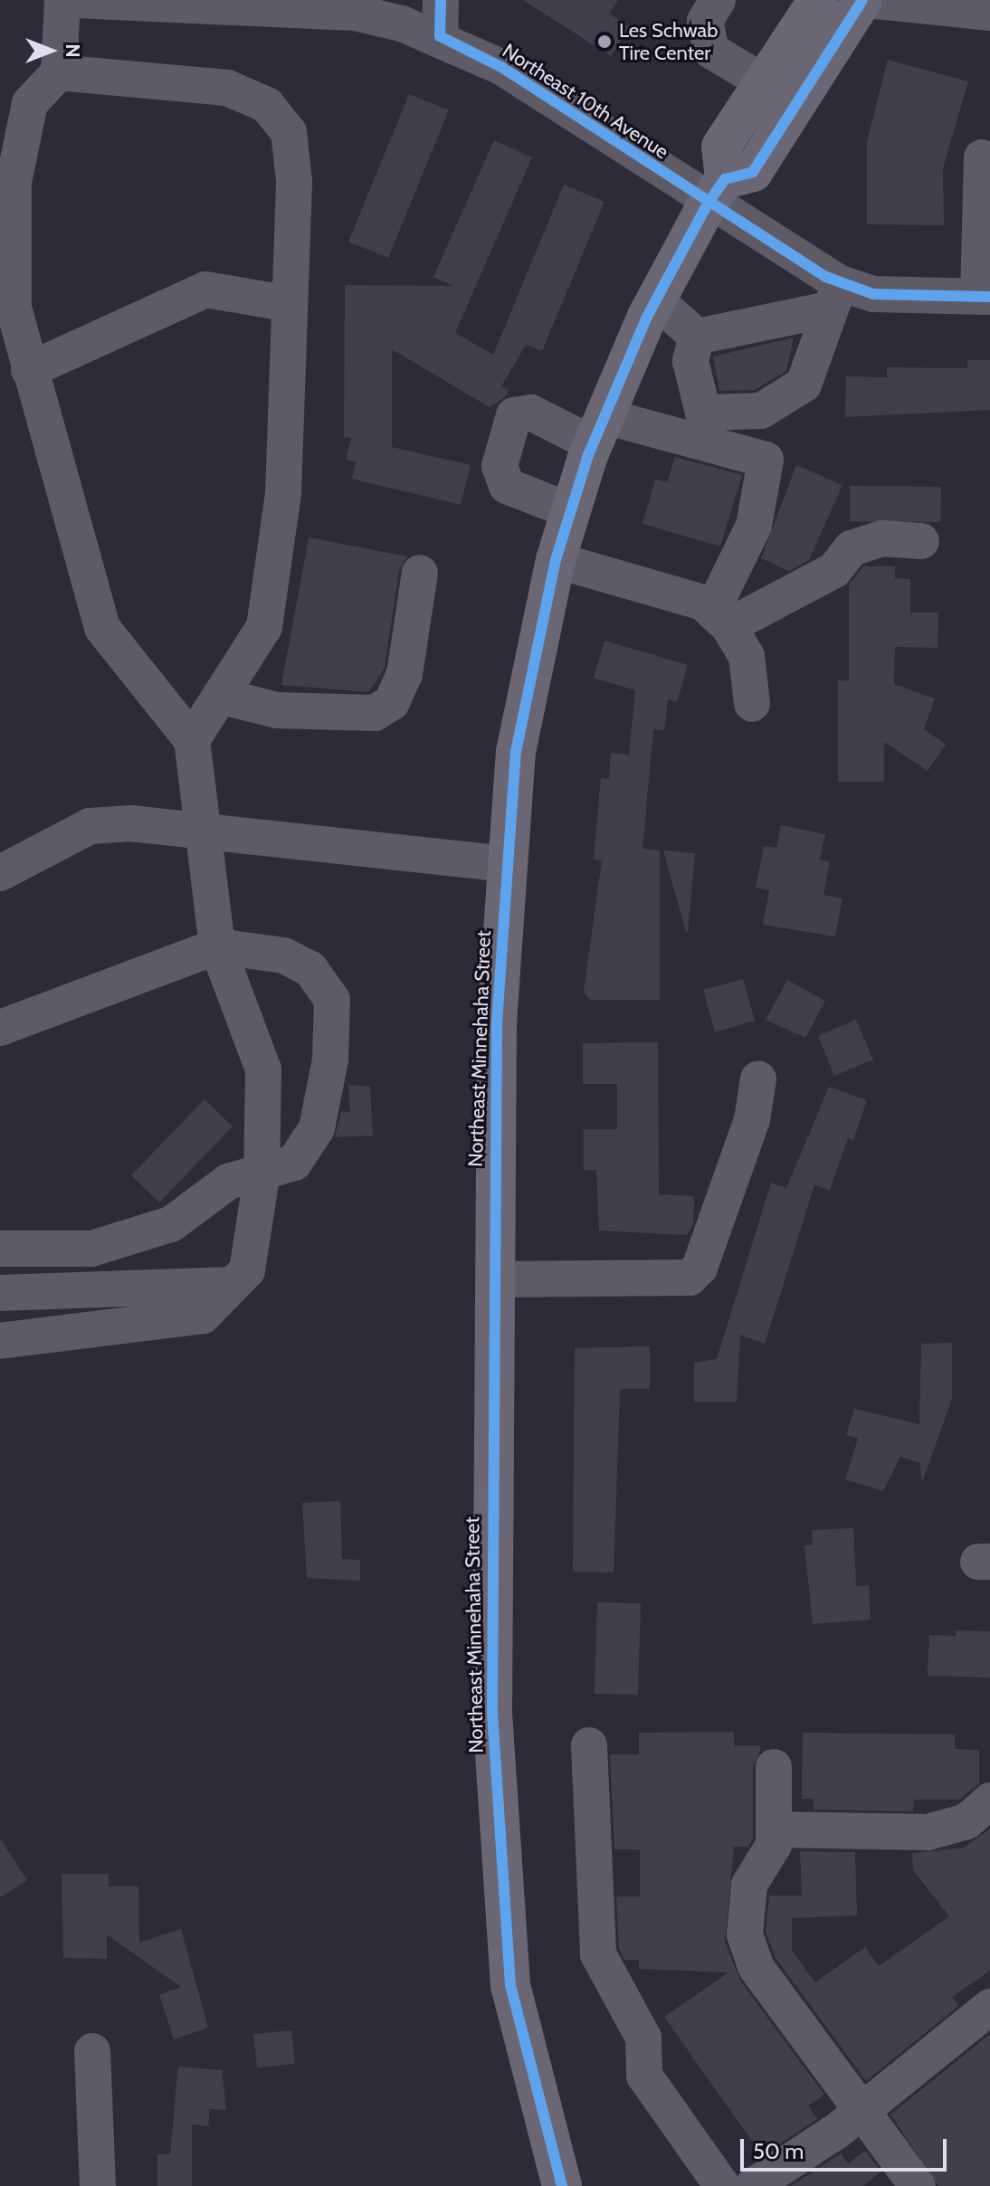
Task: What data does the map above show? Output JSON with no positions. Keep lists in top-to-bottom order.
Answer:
{
  "streets": {
    "main road": ["Northeast Minnehaha Street"],
    "street": ["Northeast 10th Avenue"]
  },
  "crossings": [
    ["Northeast 10th Avenue", "Northeast Minnehaha Street"]
  ],
  "places": ["Les Schwab Tire Center"],
  "scale_bar": "50 m",
  "north": "right"
}
